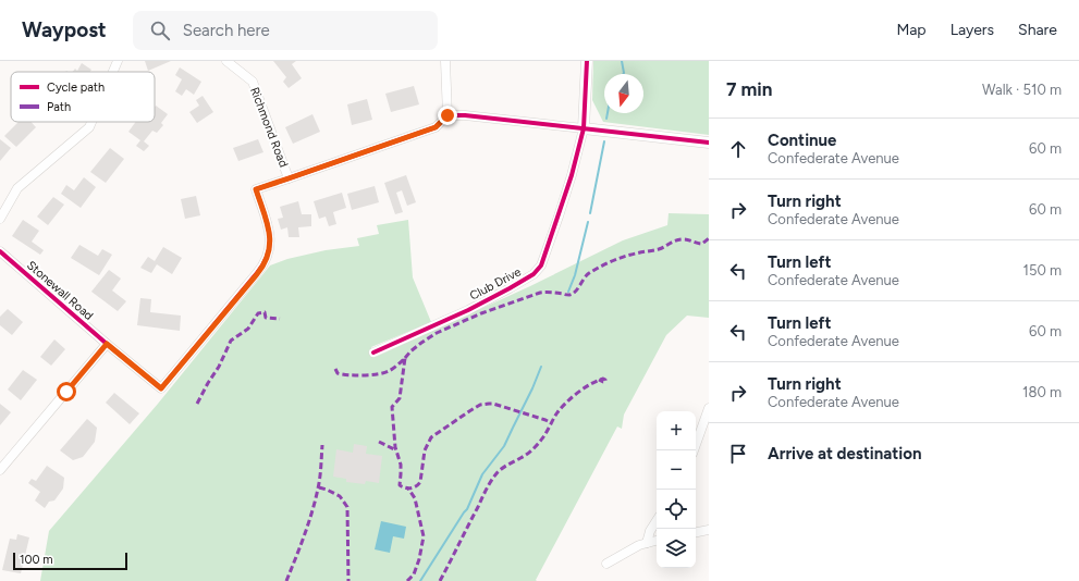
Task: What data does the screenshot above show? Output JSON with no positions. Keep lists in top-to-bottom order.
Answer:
{
  "streets": {
    "street": ["Richmond Road", "Club Drive", "Stonewall Road"]
  },
  "crossings": [
    ["Richmond Road", "Stonewall Road"]
  ],
  "legend": ["Cycle path", "Path"],
  "scale_bar": "100 m",
  "north": "bottom",
  "page": {
    "header": "Waypost",
    "search": "Search here",
    "nav": ["Map", "Layers", "Share"],
    "heading": ["7 min", "Walk · 510 m"],
    "list": [
      ["Continue", "Confederate Avenue", "60 m"],
      ["Turn right", "Confederate Avenue", "60 m"],
      ["Turn left", "Confederate Avenue", "150 m"],
      ["Turn left", "Confederate Avenue", "60 m"],
      ["Turn right", "Confederate Avenue", "180 m"],
      "Arrive at destination"
    ],
    "map_buttons": ["+", "−"],
    "scale": "100 m"
  }
}
